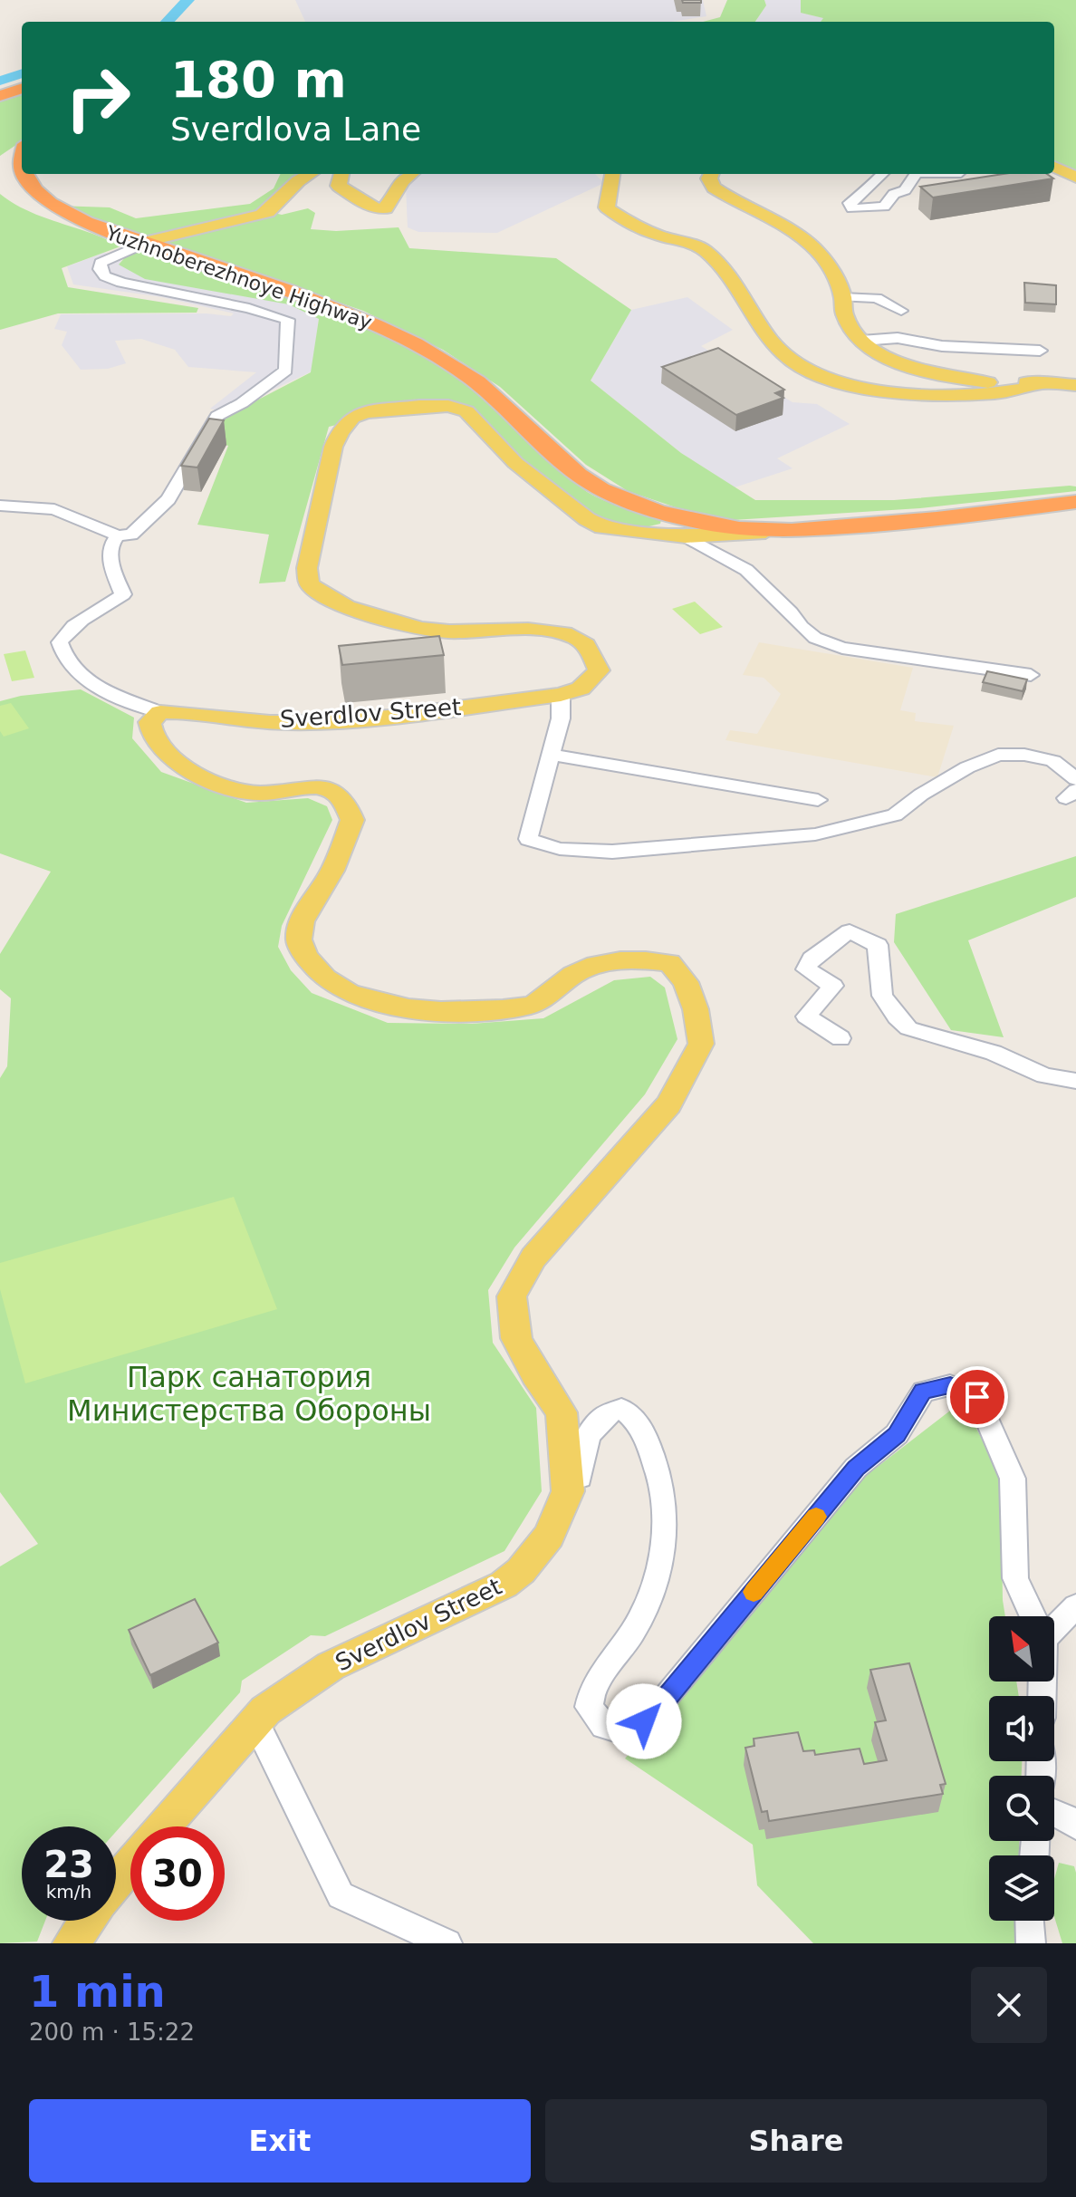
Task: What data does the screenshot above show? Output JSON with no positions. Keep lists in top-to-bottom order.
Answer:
{
  "streets": {
    "highway": ["Yuzhnoberezhnoye Highway"],
    "main road": ["Sverdlov Street"]
  },
  "crossings": [
    ["Yuzhnoberezhnoye Highway", "Sverdlov Street"]
  ],
  "parks": ["Парк санатория Министерства Обороны"],
  "north": "top left",
  "page": {
    "turn": ["180 m", "Sverdlova Lane"],
    "speed": "23 km/h",
    "limit": "30",
    "heading": ["1 min", "200 m · 15:22"],
    "buttons": ["Exit", "Share"]
  }
}
